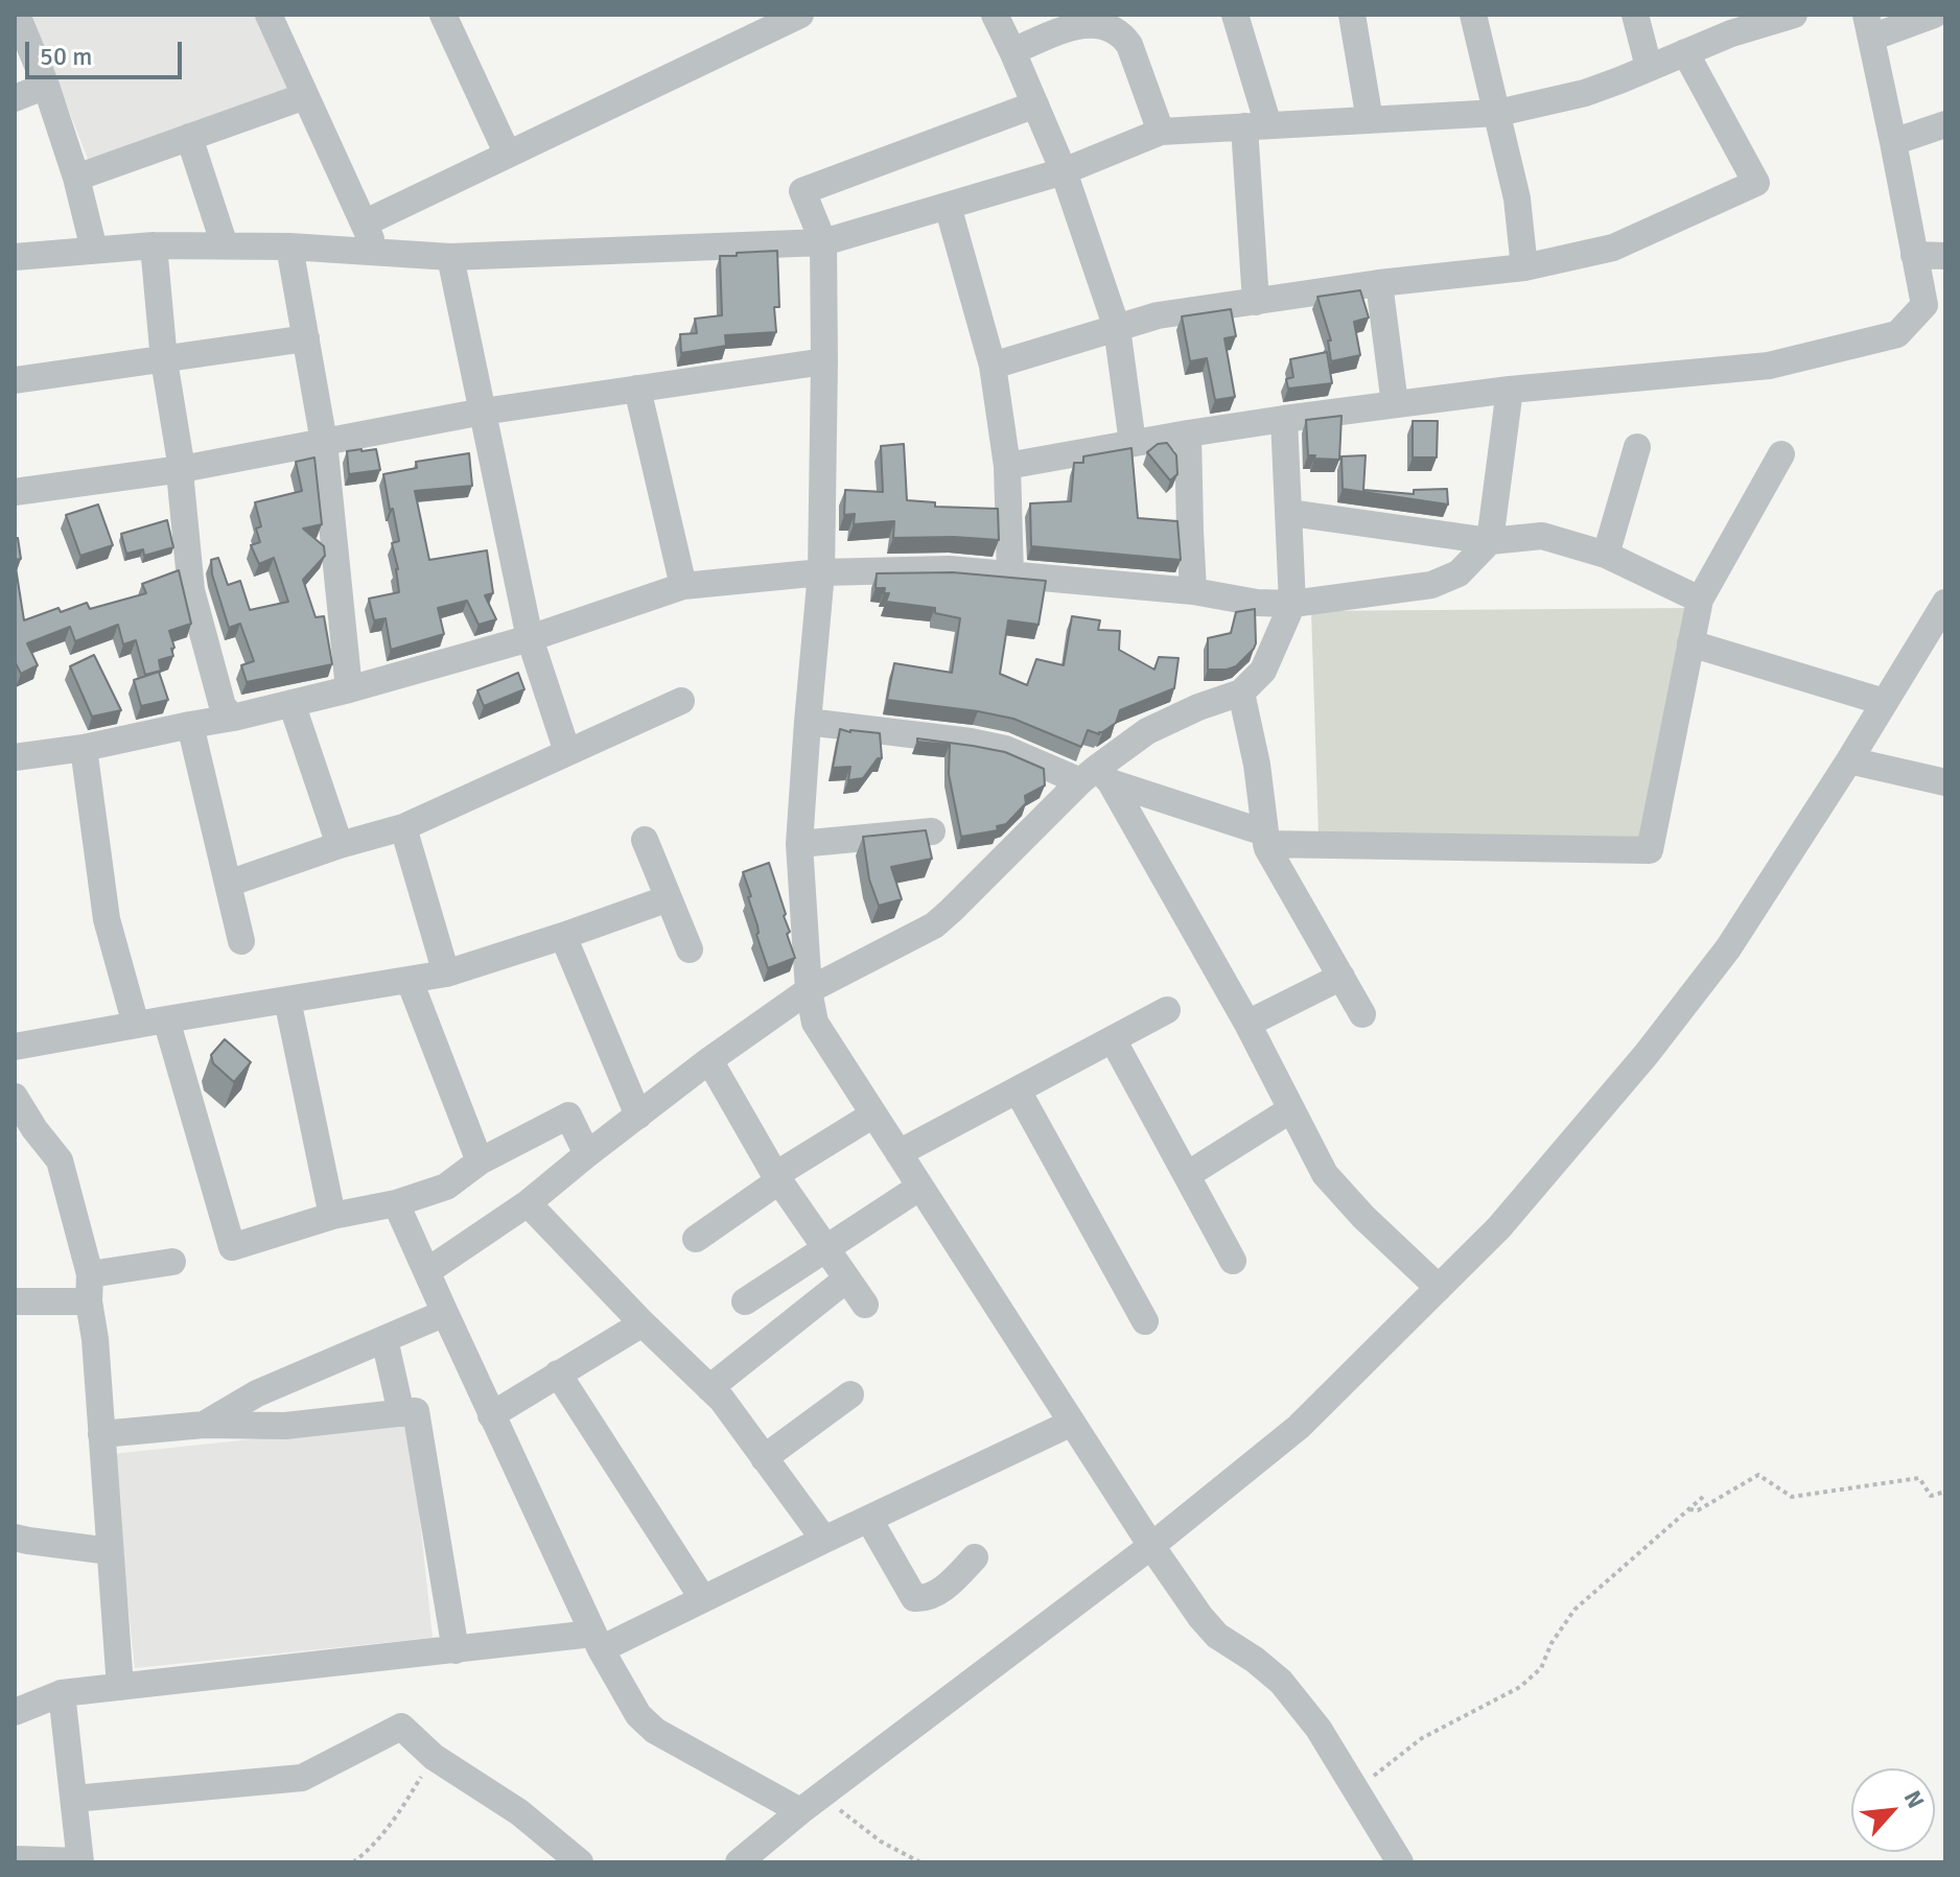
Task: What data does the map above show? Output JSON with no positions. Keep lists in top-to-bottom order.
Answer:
{
  "scale_bar": "50 m",
  "north": "top right"
}
